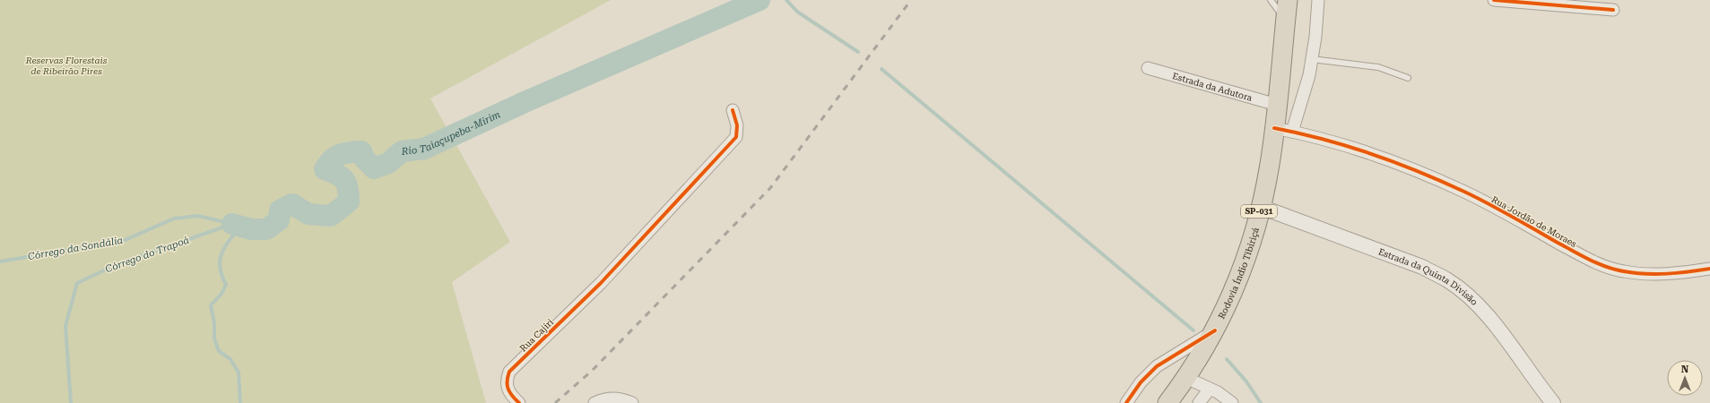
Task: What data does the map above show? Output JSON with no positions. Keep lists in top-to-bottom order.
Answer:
{
  "streets": {
    "highway": ["SP-031", "Rodovia Índio Tibiriçá"],
    "street": [
      "Estrada da Adutora",
      "Rua Jordão de Moraes",
      "Estrada da Quinta Divisão",
      "Rua Cajiri"
    ]
  },
  "crossings": [
    ["Estrada da Adutora", "Rodovia Índio Tibiriçá"],
    ["Rua Jordão de Moraes", "Rodovia Índio Tibiriçá"],
    ["Rodovia Índio Tibiriçá", "Estrada da Quinta Divisão"]
  ],
  "water": ["Rio Taiaçupeba-Mirim", "Córrego da Sondália", "Córrego do Trapoá"],
  "parks": ["Reservas Florestais de Ribeirão Pires"],
  "north": "top"
}
